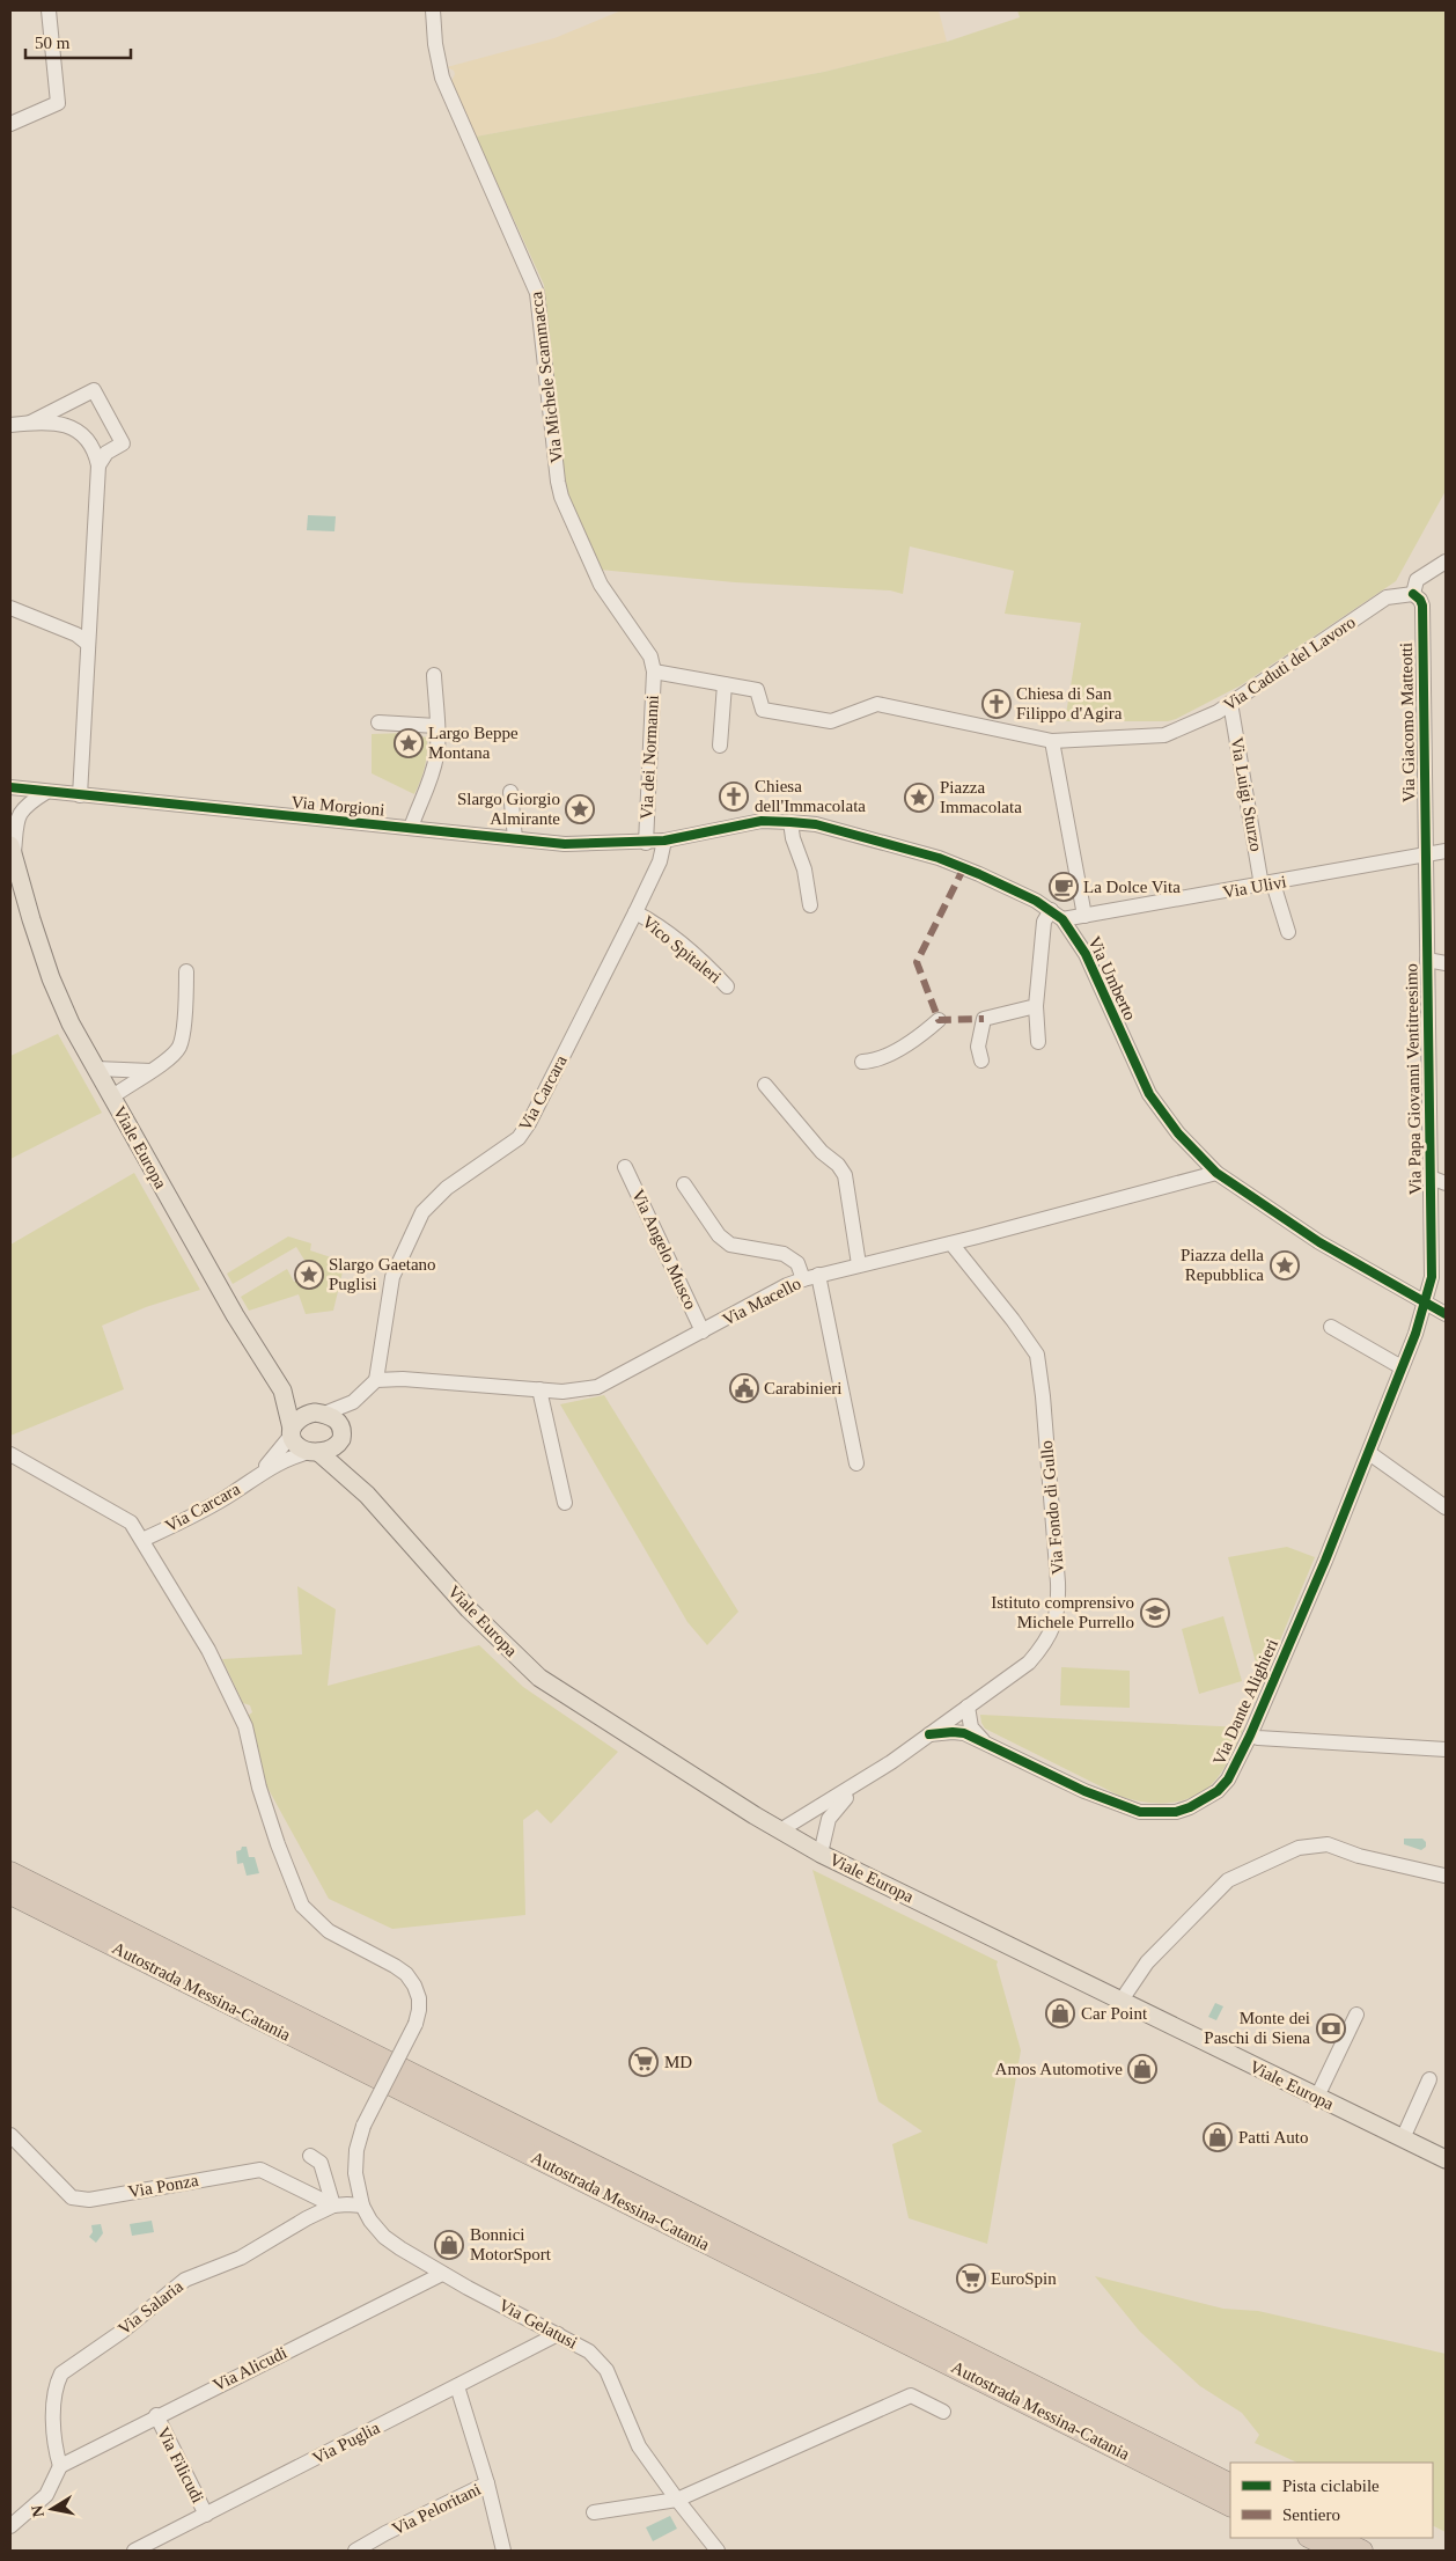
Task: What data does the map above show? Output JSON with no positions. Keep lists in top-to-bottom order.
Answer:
{
  "streets": {
    "highway": ["Autostrada Messina-Catania"],
    "main road": ["Viale Europa"],
    "street": [
      "Via Michele Scammacca",
      "Via Caduti del Lavoro",
      "Via Giacomo Matteotti",
      "Via dei Normanni",
      "Via Luigi Sturzo",
      "Via Morgioni",
      "Via Ulivi",
      "Vico Spitaleri",
      "Via Umberto",
      "Via Papa Giovanni Ventitreesimo",
      "Via Carcara",
      "Via Angelo Musco",
      "Via Macello",
      "Via Fondo di Gullo",
      "Via Dante Alighieri",
      "Via Ponza",
      "Via Salaria",
      "Via Gelatusi",
      "Via Alicudi",
      "Via Puglia",
      "Via Filicudi",
      "Via Peloritani"
    ]
  },
  "crossings": [
    ["Via Michele Scammacca", "Via dei Normanni"],
    ["Via Caduti del Lavoro", "Via Giacomo Matteotti"],
    ["Via Caduti del Lavoro", "Via Luigi Sturzo"],
    ["Via Giacomo Matteotti", "Via Ulivi"],
    ["Via Giacomo Matteotti", "Via Papa Giovanni Ventitreesimo"],
    ["Via dei Normanni", "Via Morgioni"],
    ["Via Luigi Sturzo", "Via Ulivi"],
    ["Via Morgioni", "Via Umberto"],
    ["Via Morgioni", "Via Carcara"],
    ["Via Ulivi", "Via Umberto"],
    ["Via Ulivi", "Via Papa Giovanni Ventitreesimo"],
    ["Vico Spitaleri", "Via Carcara"],
    ["Via Umberto", "Via Papa Giovanni Ventitreesimo"],
    ["Via Umberto", "Via Carcara"],
    ["Via Umberto", "Via Macello"],
    ["Via Papa Giovanni Ventitreesimo", "Via Dante Alighieri"],
    ["Via Carcara", "Via Macello"],
    ["Via Carcara", "Via Gelatusi"],
    ["Via Angelo Musco", "Via Macello"],
    ["Via Macello", "Via Fondo di Gullo"],
    ["Via Fondo di Gullo", "Via Dante Alighieri"],
    ["Via Ponza", "Via Salaria"],
    ["Via Salaria", "Via Gelatusi"],
    ["Via Salaria", "Via Alicudi"],
    ["Via Gelatusi", "Via Alicudi"],
    ["Via Gelatusi", "Via Puglia"],
    ["Via Alicudi", "Via Filicudi"],
    ["Via Puglia", "Via Filicudi"]
  ],
  "places": {
    "church": ["Chiesa di San Filippo d'Agira", "Chiesa dell'Immacolata"],
    "place": [
      "Largo Beppe Montana",
      "Piazza Immacolata",
      "Slargo Giorgio Almirante",
      "Piazza della Repubblica",
      "Slargo Gaetano Puglisi"
    ],
    "cafe": ["La Dolce Vita"],
    "public building": ["Carabinieri"],
    "school or university": ["Istituto comprensivo Michele Purrello"],
    "shop": [
      "Car Point",
      "Amos Automotive",
      "Patti Auto",
      "Bonnici MotorSport"
    ],
    "bank": ["Monte dei Paschi di Siena"],
    "supermarket": ["MD", "EuroSpin"]
  },
  "legend": ["Pista ciclabile", "Sentiero"],
  "scale_bar": "50 m",
  "north": "left"
}
